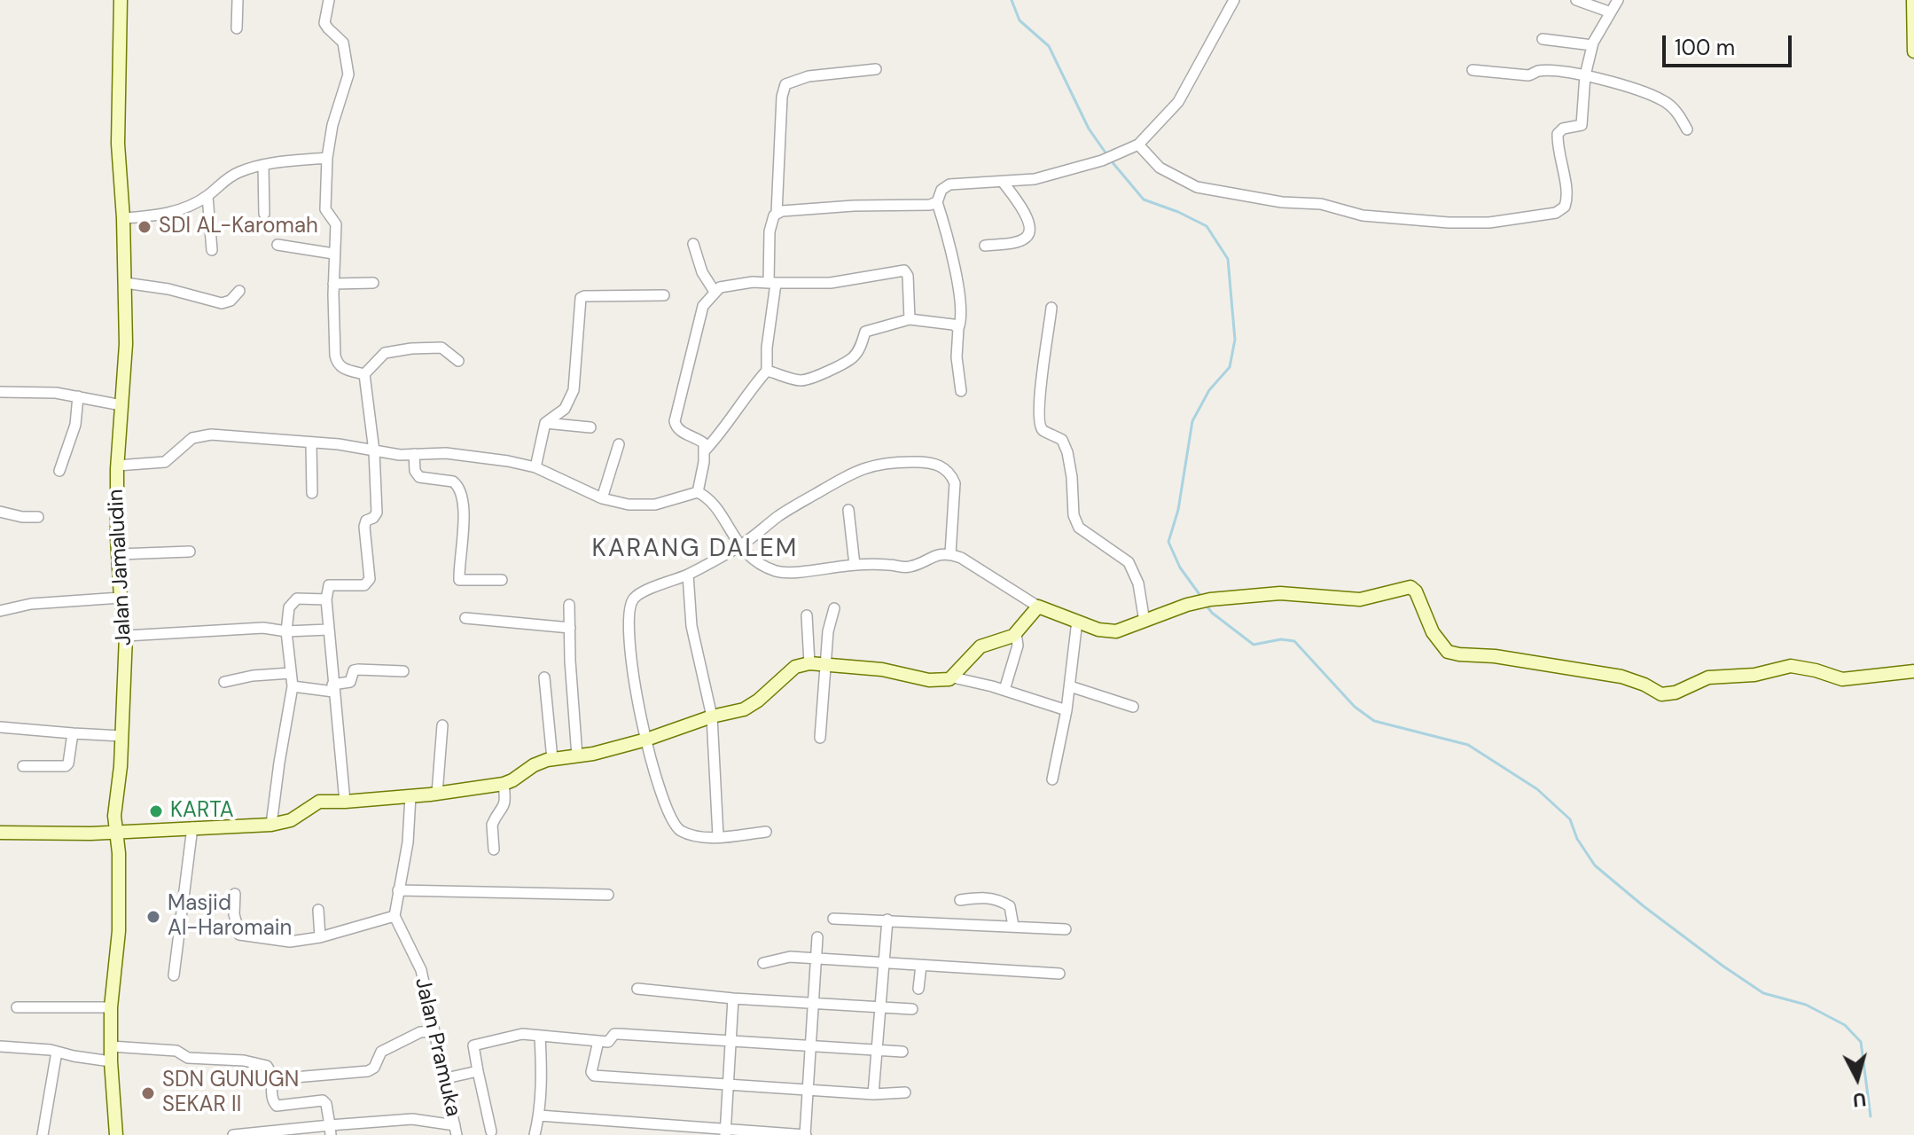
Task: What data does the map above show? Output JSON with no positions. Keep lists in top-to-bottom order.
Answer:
{
  "streets": {
    "street": ["Jalan Jamaludin", "Jalan Pramuka"]
  },
  "districts": ["KARANG DALEM"],
  "places": [
    "SDI AL-Karomah",
    "KARTA",
    "Masjid Al-Haromain",
    "SDN GUNUGN SEKAR II"
  ],
  "scale_bar": "100 m",
  "north": "bottom"
}
